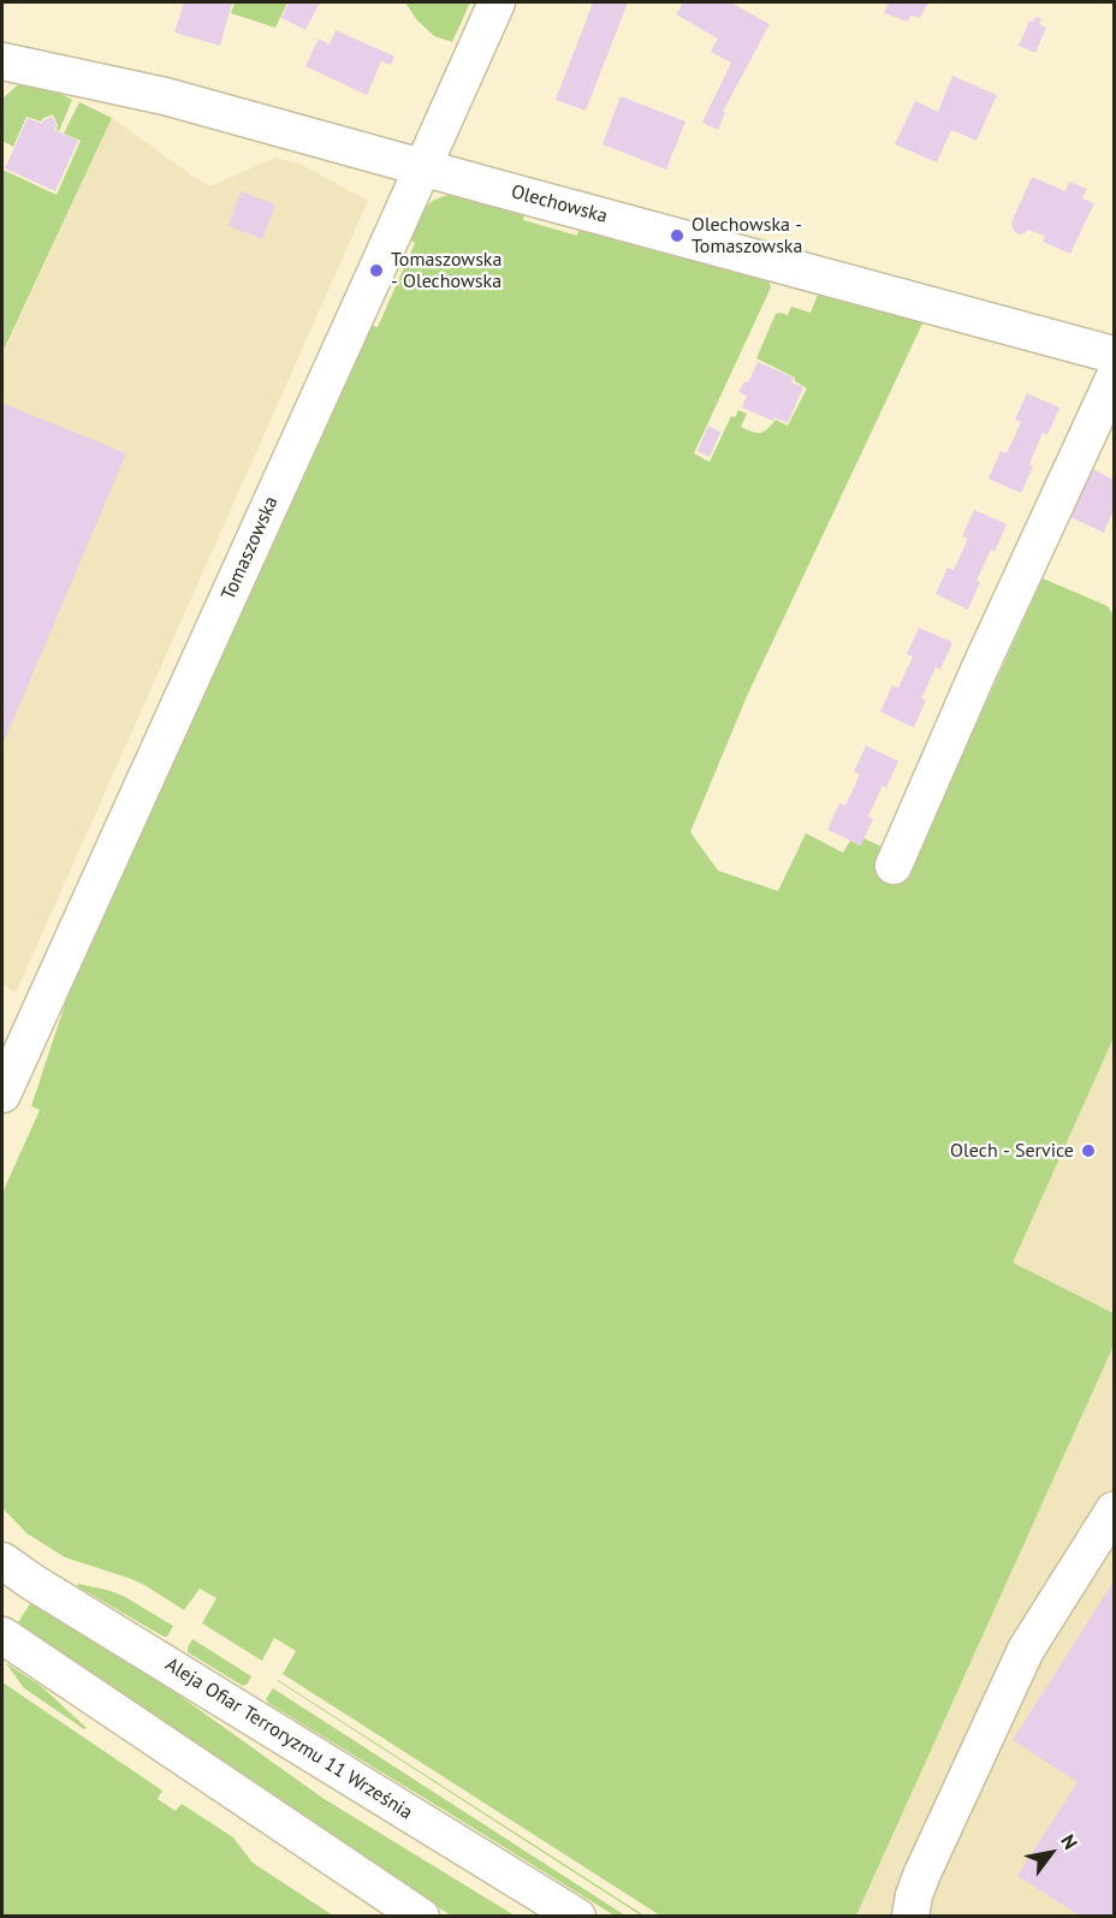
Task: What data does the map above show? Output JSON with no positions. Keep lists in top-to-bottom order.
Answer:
{
  "streets": {
    "street": ["Olechowska", "Tomaszowska", "Aleja Ofiar Terroryzmu 11 Września"]
  },
  "crossings": [
    ["Olechowska", "Tomaszowska"]
  ],
  "places": ["Olechowska - Tomaszowska", "Tomaszowska - Olechowska", "Olech - Service"],
  "north": "top right"
}
